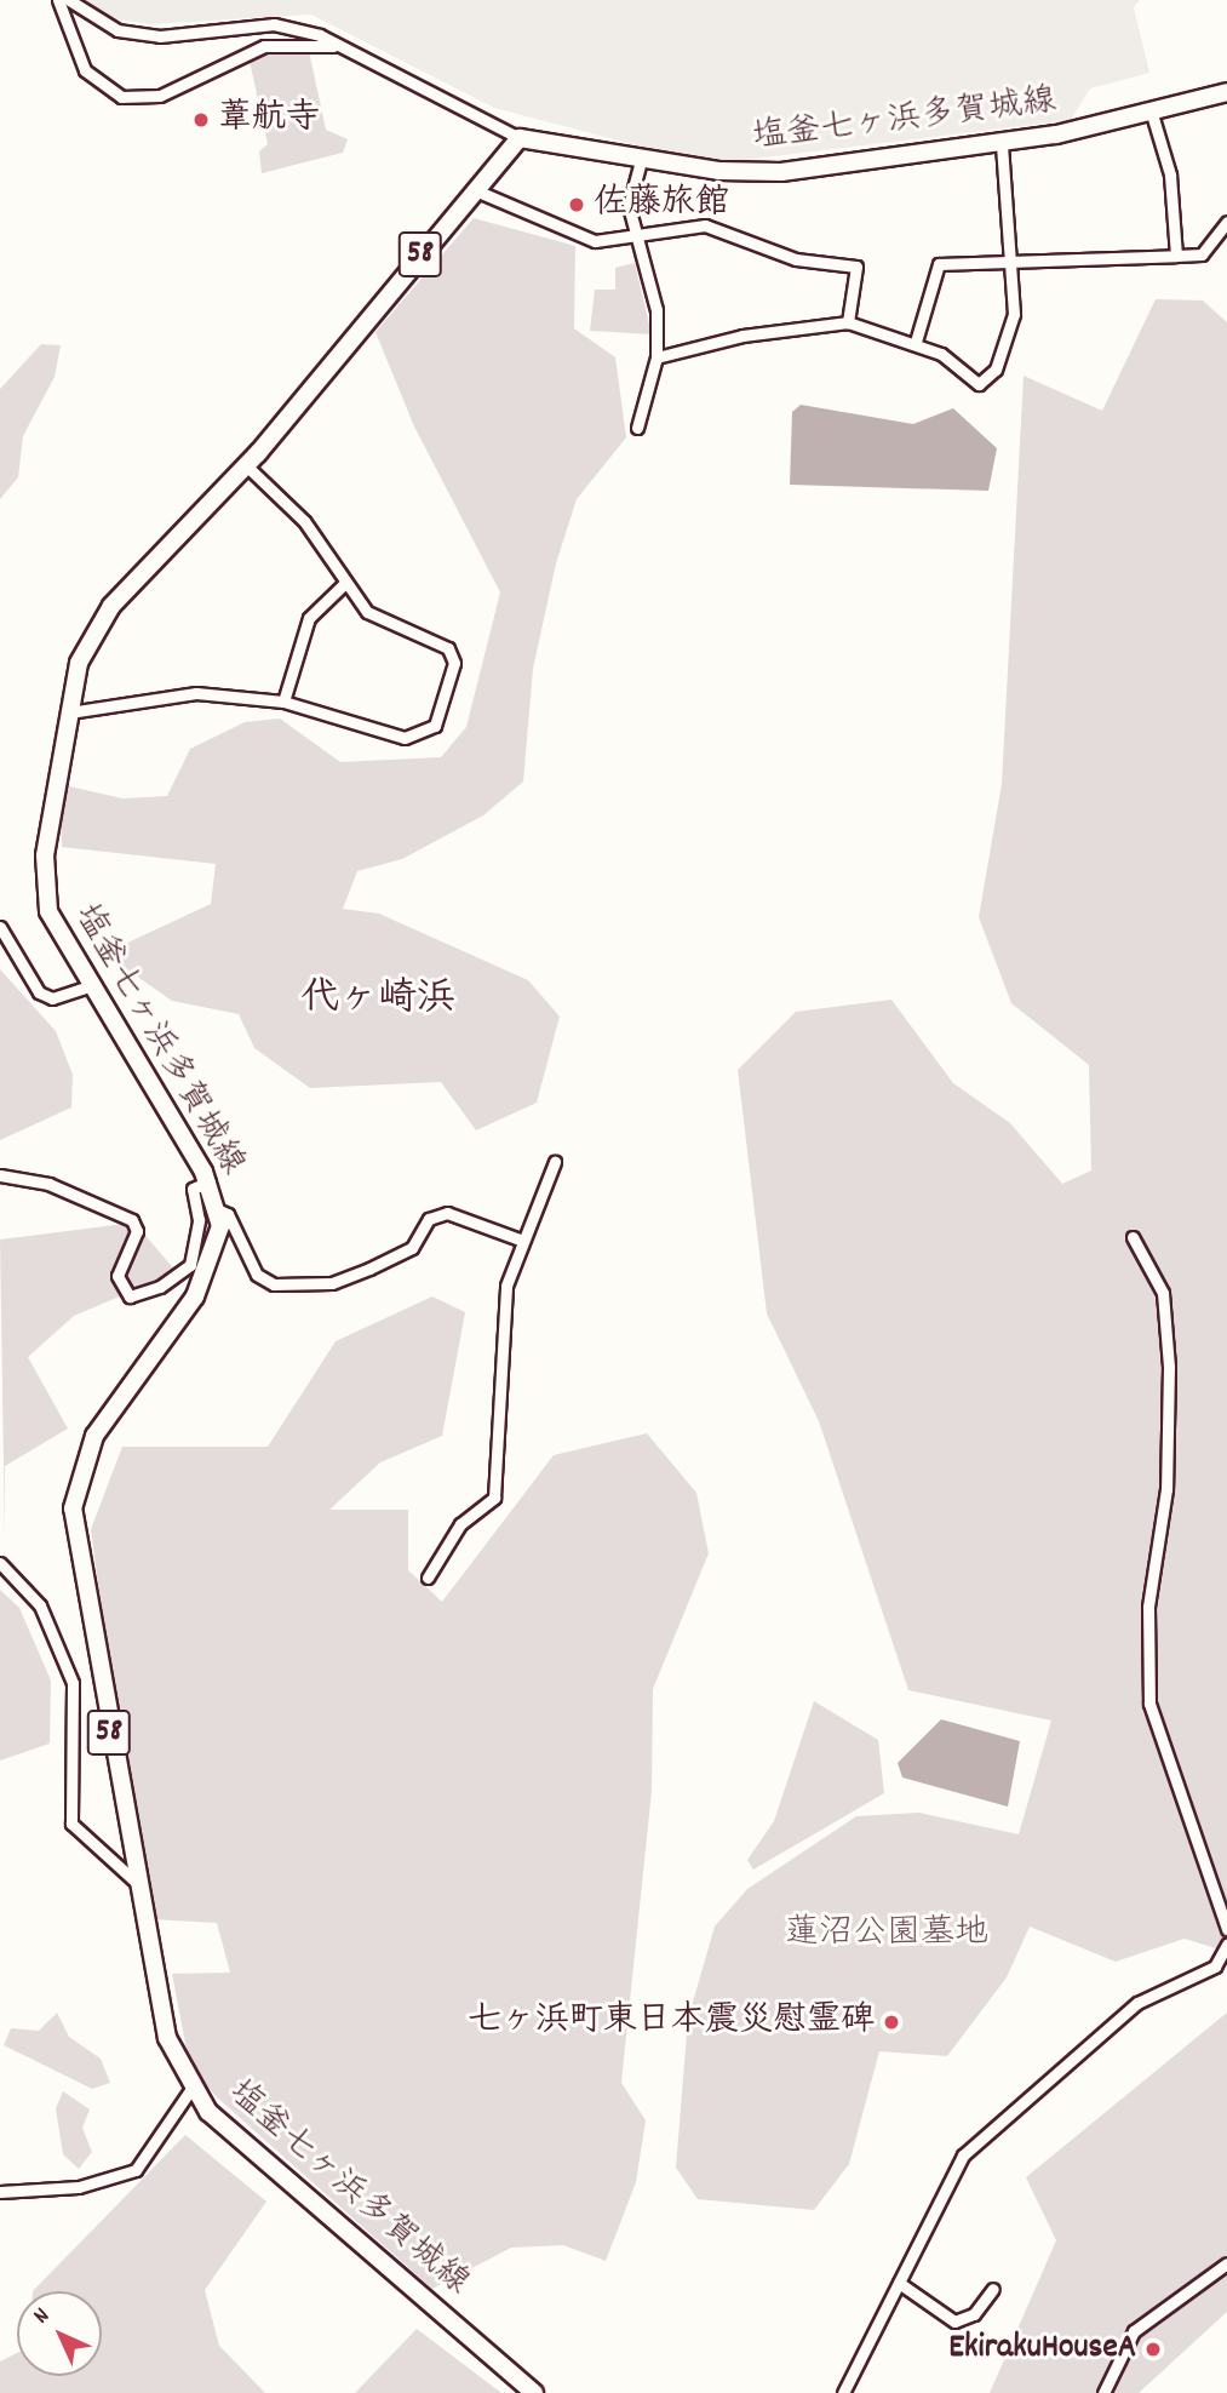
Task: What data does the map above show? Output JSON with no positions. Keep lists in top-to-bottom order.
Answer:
{
  "streets": {
    "main road": ["塩釜七ヶ浜多賀城線", "58"]
  },
  "districts": ["代ヶ崎浜"],
  "parks": ["蓮沼公園墓地"],
  "places": [
    "葦航寺",
    "佐藤旅館",
    "七ヶ浜町東日本震災慰霊碑",
    "EkirakuHouseA"
  ],
  "north": "top left"
}
